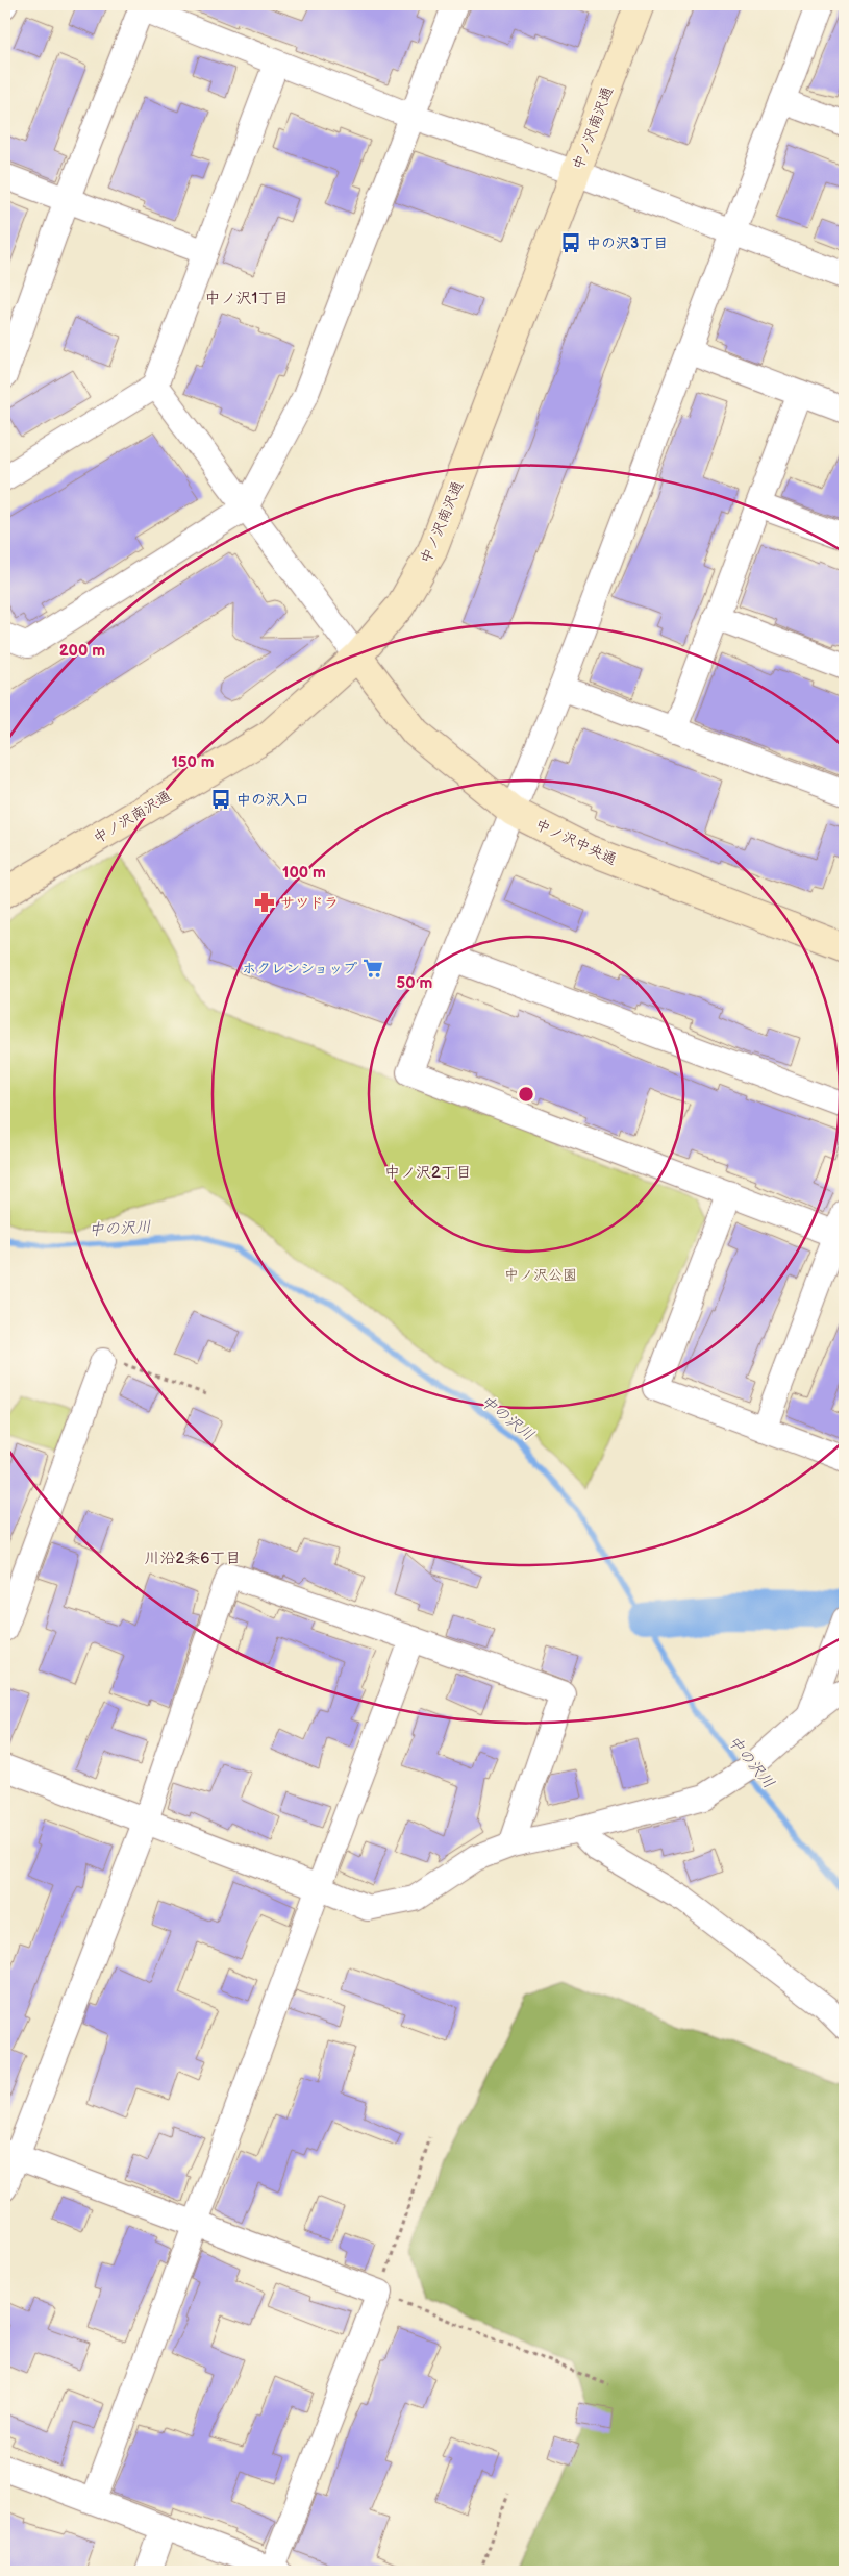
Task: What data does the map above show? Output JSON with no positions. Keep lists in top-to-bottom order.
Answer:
{
  "streets": {
    "street": ["中ノ沢南沢通", "中ノ沢中央通"]
  },
  "crossings": [
    ["中ノ沢南沢通", "中ノ沢中央通"]
  ],
  "districts": ["中ノ沢1丁目", "中ノ沢2丁目", "川沿2条6丁目"],
  "water": ["中の沢川"],
  "parks": ["中ノ沢公園"],
  "places": {
    "bus stop": ["中の沢3丁目", "中の沢入口"],
    "pharmacy": ["サツドラ"],
    "supermarket": ["ホクレンショップ"]
  },
  "rings": [
    "200 m",
    "150 m",
    "100 m",
    "50 m"
  ]
}
